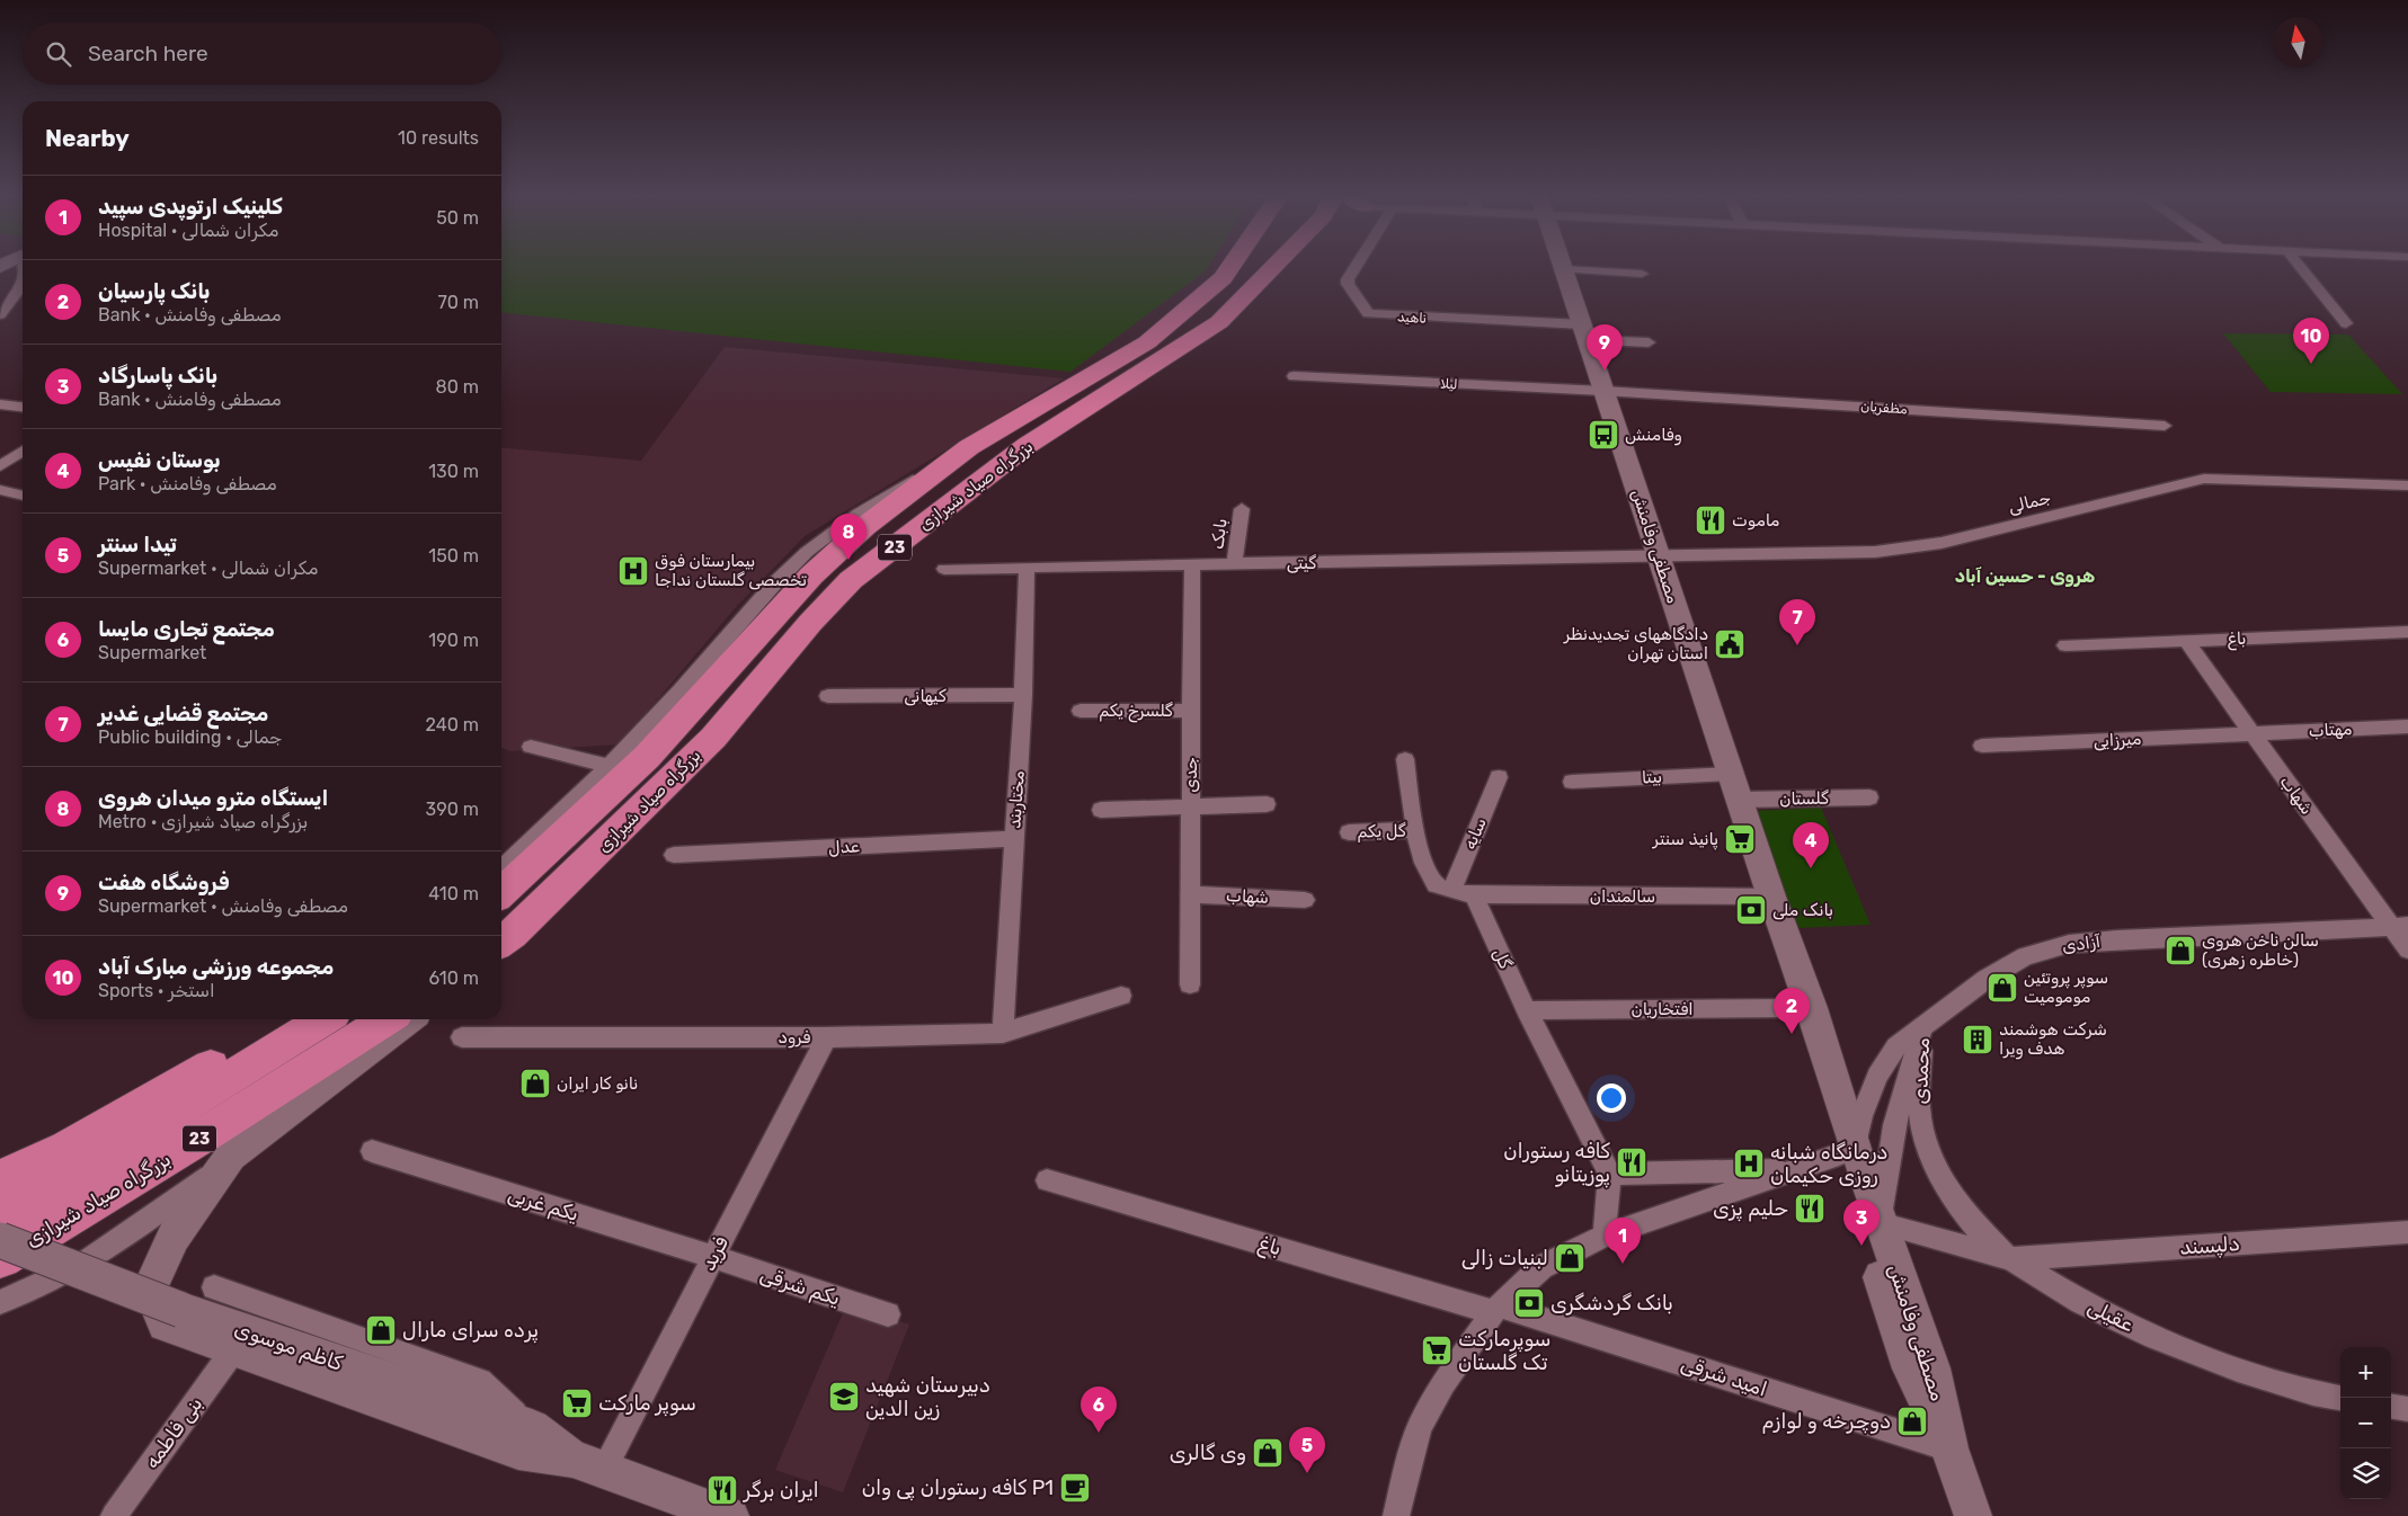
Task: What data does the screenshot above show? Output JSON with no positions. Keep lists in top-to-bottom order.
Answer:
{
  "streets": {
    "highway": ["بزرگراه صیاد شیرازی", "23"],
    "main road": ["مصطفی وفامنش", "کاظم موسوی"],
    "street": [
      "ناهید",
      "لیلا",
      "مظفریان",
      "جمالی",
      "بابک",
      "گیتی",
      "باغ",
      "کیهانی",
      "گلسرخ یکم",
      "مهتاب",
      "میرزایی",
      "جدی",
      "بیتا",
      "شهاب",
      "گلستان",
      "مختاربند",
      "گل یکم",
      "سایه",
      "عدل",
      "سالمندان",
      "آزادی",
      "گل",
      "افتخاریان",
      "فرود",
      "محمدی",
      "یکم غربی",
      "دلپسند",
      "فرید",
      "یکم شرقی",
      "عقیلی",
      "امید شرقی",
      "بنی فاطمه"
    ]
  },
  "crossings": [
    ["ناهید", "مصطفی وفامنش"],
    ["لیلا", "مظفریان"],
    ["لیلا", "مصطفی وفامنش"],
    ["مظفریان", "مصطفی وفامنش"],
    ["جمالی", "مصطفی وفامنش"],
    ["جمالی", "گیتی"],
    ["بابک", "گیتی"],
    ["مصطفی وفامنش", "گیتی"],
    ["مصطفی وفامنش", "بیتا"],
    ["مصطفی وفامنش", "گلستان"],
    ["مصطفی وفامنش", "سالمندان"],
    ["مصطفی وفامنش", "آزادی"],
    ["مصطفی وفامنش", "افتخاریان"],
    ["مصطفی وفامنش", "محمدی"],
    ["مصطفی وفامنش", "عقیلی"],
    ["مصطفی وفامنش", "امید شرقی"],
    ["گیتی", "جدی"],
    ["گیتی", "مختاربند"],
    ["باغ", "شهاب"],
    ["باغ", "امید شرقی"],
    ["کیهانی", "مختاربند"],
    ["گلسرخ یکم", "جدی"],
    ["مهتاب", "میرزایی"],
    ["مهتاب", "شهاب"],
    ["میرزایی", "شهاب"],
    ["جدی", "شهاب"],
    ["شهاب", "آزادی"],
    ["مختاربند", "عدل"],
    ["مختاربند", "فرود"],
    ["سالمندان", "گل"],
    ["آزادی", "محمدی"],
    ["گل", "افتخاریان"],
    ["فرود", "فرید"],
    ["محمدی", "دلپسند"],
    ["محمدی", "عقیلی"],
    ["یکم غربی", "فرید"],
    ["یکم غربی", "یکم شرقی"],
    ["دلپسند", "عقیلی"],
    ["فرید", "یکم شرقی"],
    ["فرید", "کاظم موسوی"],
    ["کاظم موسوی", "بنی فاطمه"]
  ],
  "districts": ["هروی - حسین آباد"],
  "places": {
    "bus stop": ["وفامنش"],
    "restaurant": [
      "ماموت",
      "کافه رستوران پوزیتانو",
      "حلیم پزی",
      "ایران برگر"
    ],
    "hospital": ["بیمارستان فوق تخصصی گلستان نداجا", "درمانگاه شبانه روزی حکیمان"],
    "public building": ["دادگاههای تجدیدنظر استان تهران"],
    "supermarket": ["پانیذ سنتر", "سوپرمارکت تک گلستان", "سوپر مارکت"],
    "bank": ["بانک ملی", "بانک گردشگری"],
    "shop": [
      "سالن ناخن هروی (خاطره زهری)",
      "سوپر پروتئین مومومیت",
      "نانو کار ایران",
      "لبنیات زالی",
      "پرده سرای مارال",
      "دوچرخه و لوازم",
      "وی گالری"
    ],
    "building": ["شرکت هوشمند هدف ویرا"],
    "school or university": ["دبیرستان شهید زین الدین"],
    "cafe": ["کافه رستوران پی وان P1"]
  },
  "north": "top",
  "page": {
    "search": "Search here",
    "heading": ["Nearby", "10 results"],
    "list": [
      {
        "mark": "1",
        "name": "کلینیک ارتوپدی سپید",
        "note": "Hospital · مکران شمالی",
        "value": "50 m"
      },
      {
        "mark": "2",
        "name": "بانک پارسیان",
        "note": "Bank · مصطفی وفامنش",
        "value": "70 m"
      },
      {
        "mark": "3",
        "name": "بانک پاسارگاد",
        "note": "Bank · مصطفی وفامنش",
        "value": "80 m"
      },
      {
        "mark": "4",
        "name": "بوستان نفیس",
        "note": "Park · مصطفی وفامنش",
        "value": "130 m"
      },
      {
        "mark": "5",
        "name": "تیدا سنتر",
        "note": "Supermarket · مکران شمالی",
        "value": "150 m"
      },
      {
        "mark": "6",
        "name": "مجتمع تجاری مايسا",
        "note": "Supermarket",
        "value": "190 m"
      },
      {
        "mark": "7",
        "name": "مجتمع قضایی غدیر",
        "note": "Public building · جمالی",
        "value": "240 m"
      },
      {
        "mark": "8",
        "name": "ایستگاه مترو میدان هروی",
        "note": "Metro · بزرگراه صیاد شیرازی",
        "value": "390 m"
      },
      {
        "mark": "9",
        "name": "فروشگاه هفت",
        "note": "Supermarket · مصطفی وفامنش",
        "value": "410 m"
      },
      {
        "mark": "10",
        "name": "مجموعه ورزشی مبارک آباد",
        "note": "Sports · استخر",
        "value": "610 m"
      }
    ],
    "pins": [
      "10",
      "9",
      "8",
      "7",
      "4",
      "2",
      "3",
      "1",
      "6",
      "5"
    ],
    "map_buttons": ["+", "−"]
  }
}
